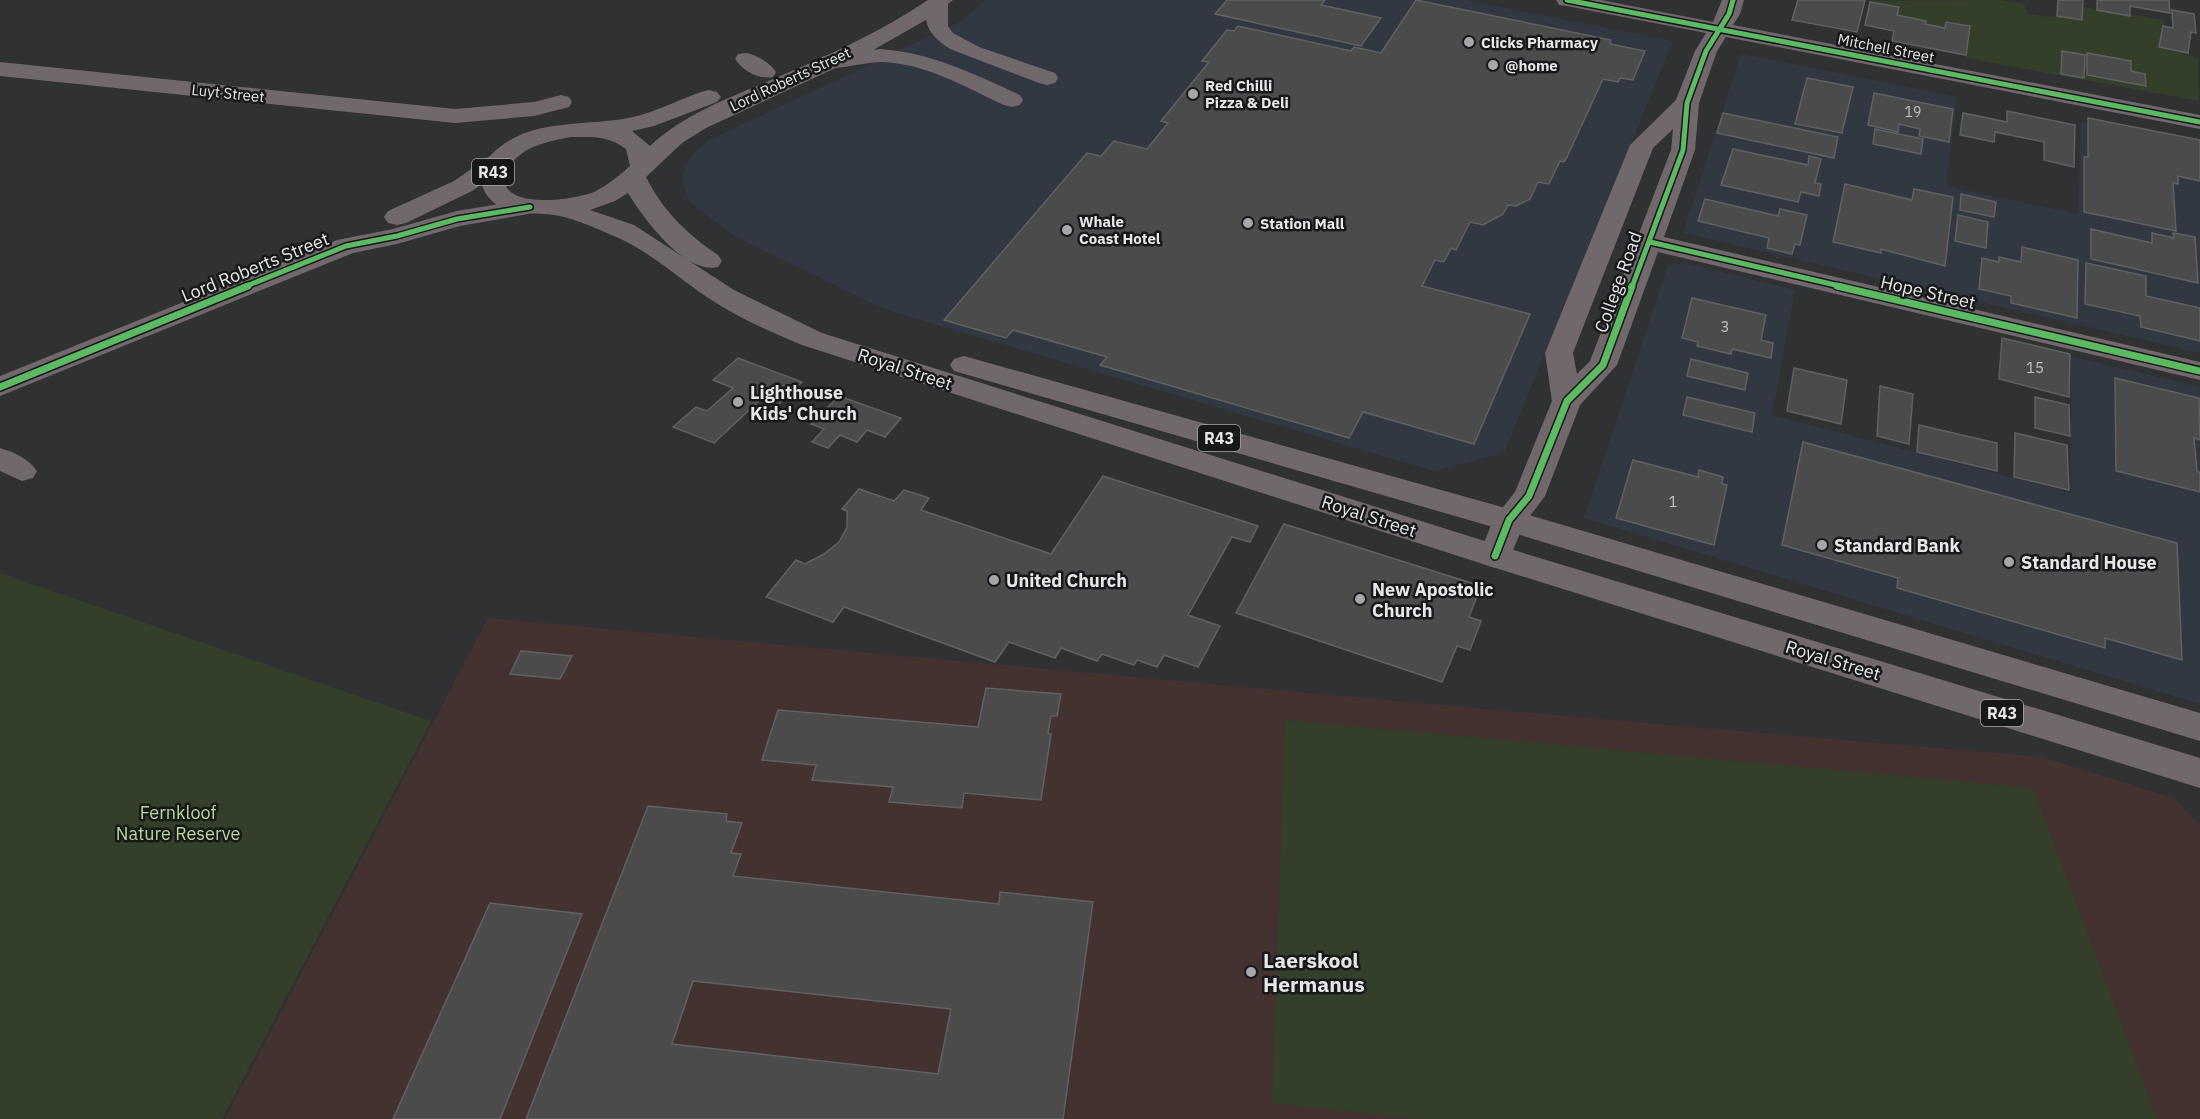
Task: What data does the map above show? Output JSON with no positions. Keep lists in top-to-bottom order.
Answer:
{
  "streets": {
    "main road": ["Lord Roberts Street", "R43", "Royal Street"],
    "street": [
      "Mitchell Street",
      "Luyt Street",
      "College Road",
      "Hope Street"
    ]
  },
  "crossings": [
    ["Mitchell Street", "College Road"],
    ["Lord Roberts Street", "Royal Street"],
    ["College Road", "Hope Street"],
    ["College Road", "Royal Street"]
  ],
  "parks": ["Fernkloof Nature Reserve"],
  "places": [
    "Clicks Pharmacy",
    "@home",
    "Red Chilli Pizza & Deli",
    "Station Mall",
    "Whale Coast Hotel",
    "Lighthouse Kids' Church",
    "Standard Bank",
    "Standard House",
    "United Church",
    "New Apostolic Church",
    "Laerskool Hermanus"
  ],
  "house_numbers": [
    "19",
    "3",
    "15",
    "1"
  ]
}
